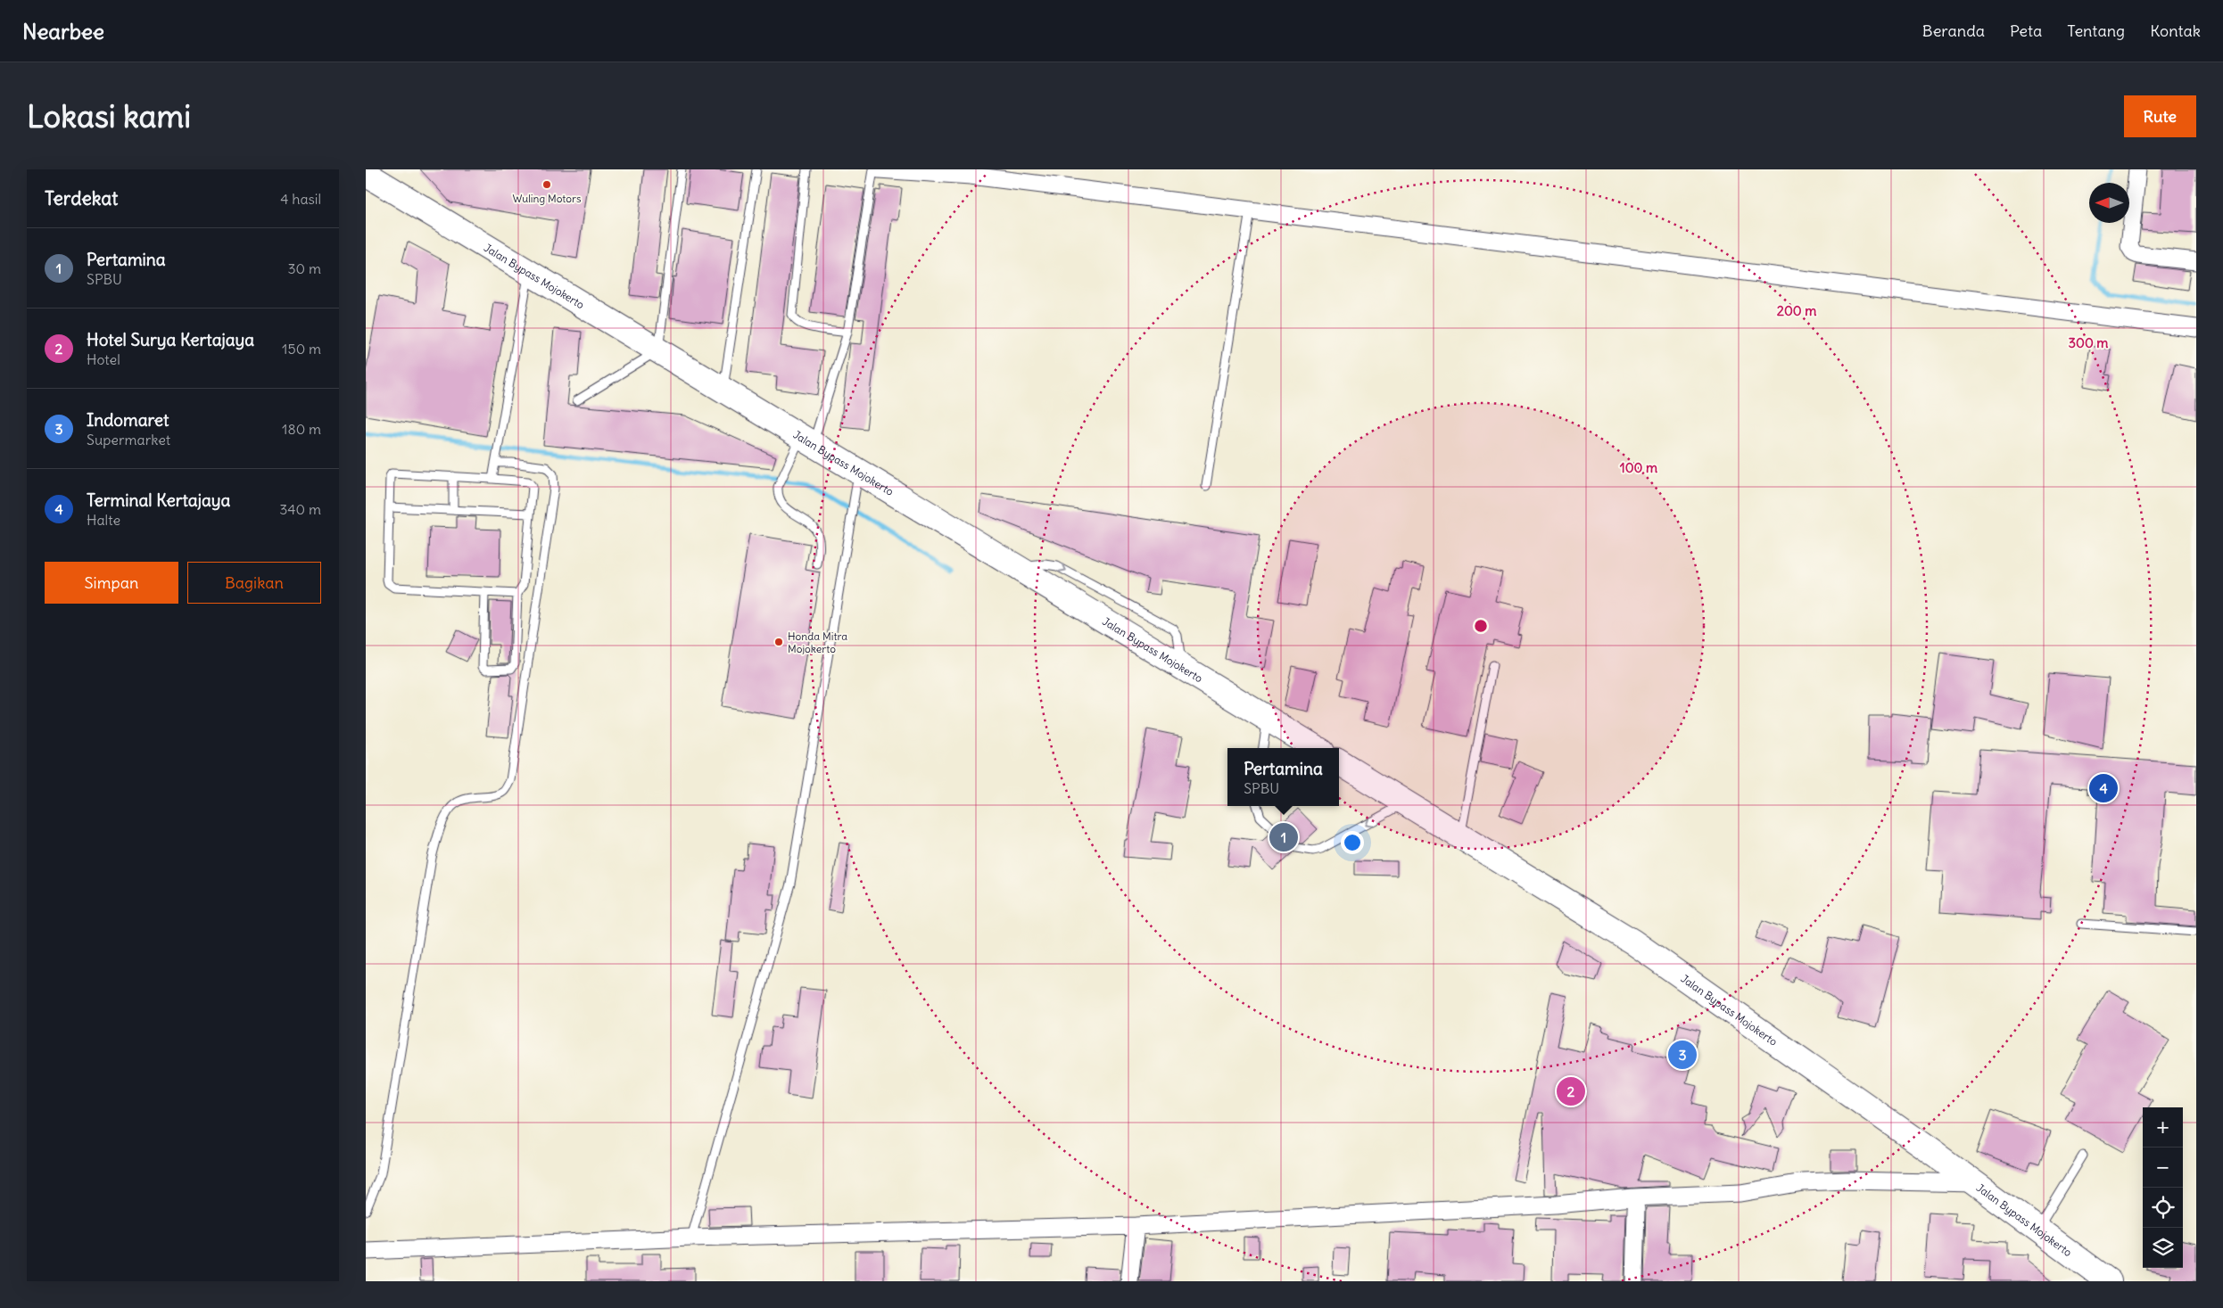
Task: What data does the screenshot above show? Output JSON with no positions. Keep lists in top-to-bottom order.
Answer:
{
  "streets": {
    "highway": ["Jalan Bypass Mojokerto"]
  },
  "places": ["Wuling Motors", "Honda Mitra Mojokerto"],
  "north": "left",
  "page": {
    "header": "Nearbee",
    "nav": [
      "Beranda",
      "Peta",
      "Tentang",
      "Kontak"
    ],
    "buttons": [
      "Rute",
      ["Simpan", "Bagikan"]
    ],
    "title": "Lokasi kami",
    "heading": ["Terdekat", "4 hasil"],
    "list": [
      {
        "mark": "1",
        "name": "Pertamina",
        "note": "SPBU",
        "value": "30 m"
      },
      {
        "mark": "2",
        "name": "Hotel Surya Kertajaya",
        "note": "Hotel",
        "value": "150 m"
      },
      {
        "mark": "3",
        "name": "Indomaret",
        "note": "Supermarket",
        "value": "180 m"
      },
      {
        "mark": "4",
        "name": "Terminal Kertajaya",
        "note": "Halte",
        "value": "340 m"
      }
    ],
    "popup": ["Pertamina", "SPBU"],
    "pins": [
      "4",
      "1",
      "3",
      "2"
    ],
    "map_buttons": ["+", "−"]
  },
  "rings": ["200 m", "300 m", "100 m"]
}
